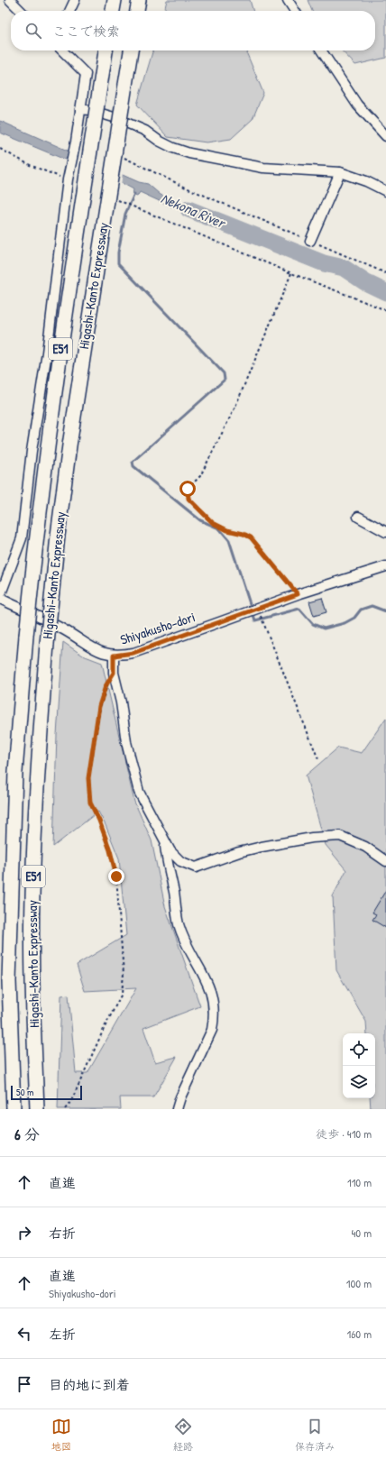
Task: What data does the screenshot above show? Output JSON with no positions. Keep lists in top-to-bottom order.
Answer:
{
  "streets": {
    "highway": ["Higashi-Kanto Expressway", "E51"],
    "street": ["Shiyakusho-dori"]
  },
  "water": ["Nekona River"],
  "scale_bar": "50 m",
  "page": {
    "search": "ここで検索",
    "scale": "50 m",
    "heading": ["6 分", "徒歩 · 410 m"],
    "list": [
      ["直進", "110 m"],
      ["右折", "40 m"],
      ["直進", "Shiyakusho-dori", "100 m"],
      ["左折", "160 m"],
      "目的地に到着"
    ],
    "nav": ["地図", "経路", "保存済み"]
  }
}
